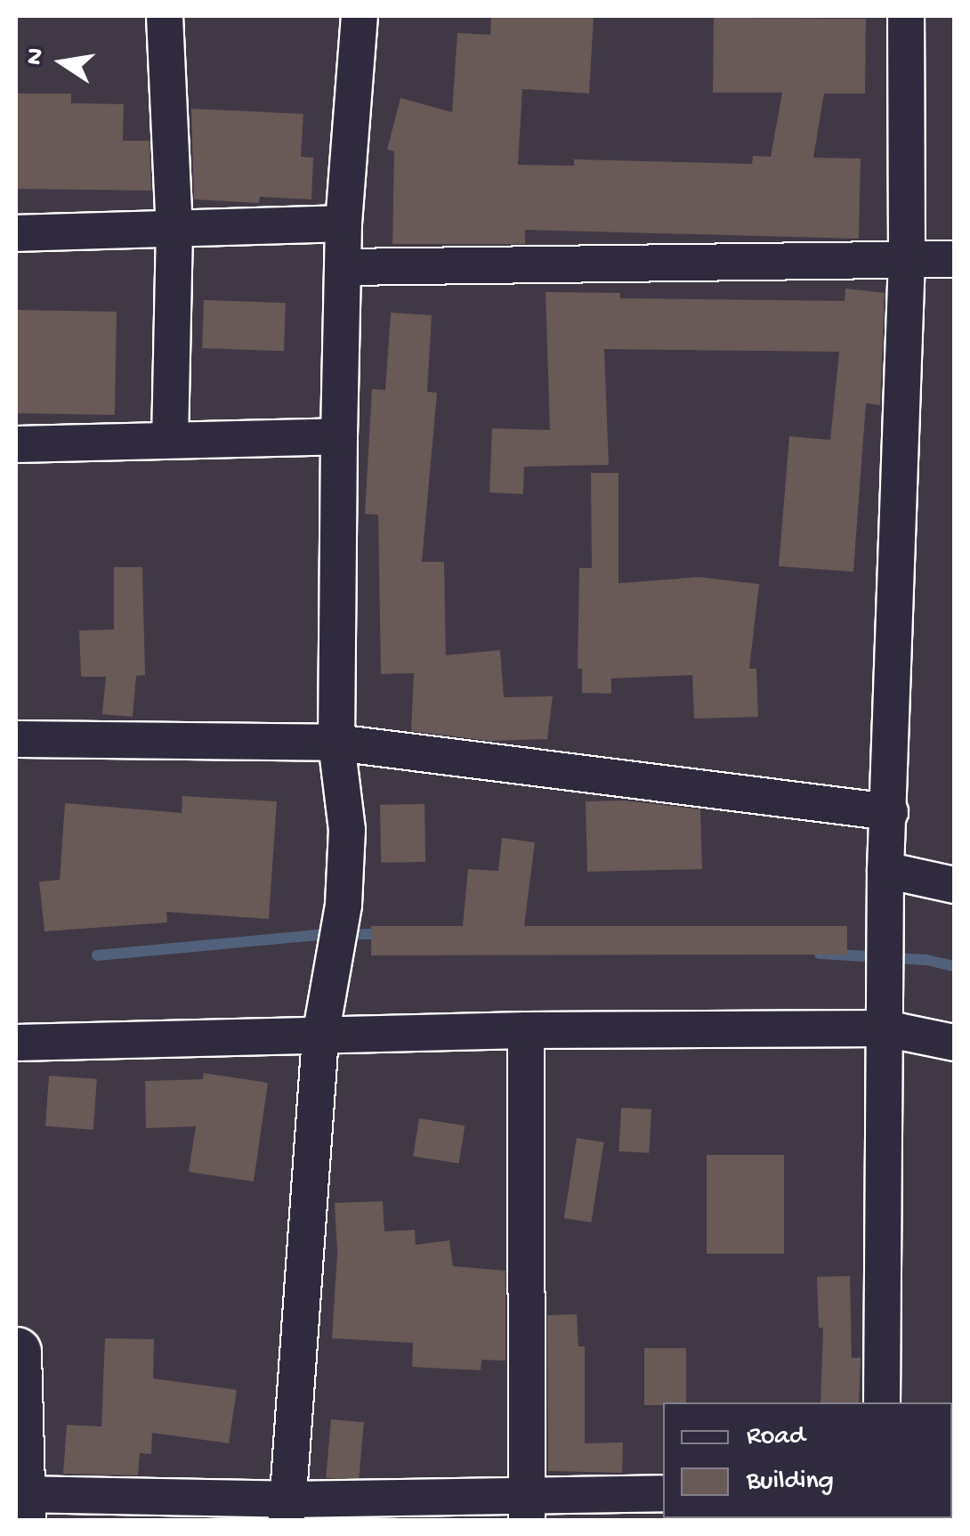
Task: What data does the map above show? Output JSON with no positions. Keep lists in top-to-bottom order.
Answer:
{
  "legend": ["Road", "Building"],
  "north": "left"
}
